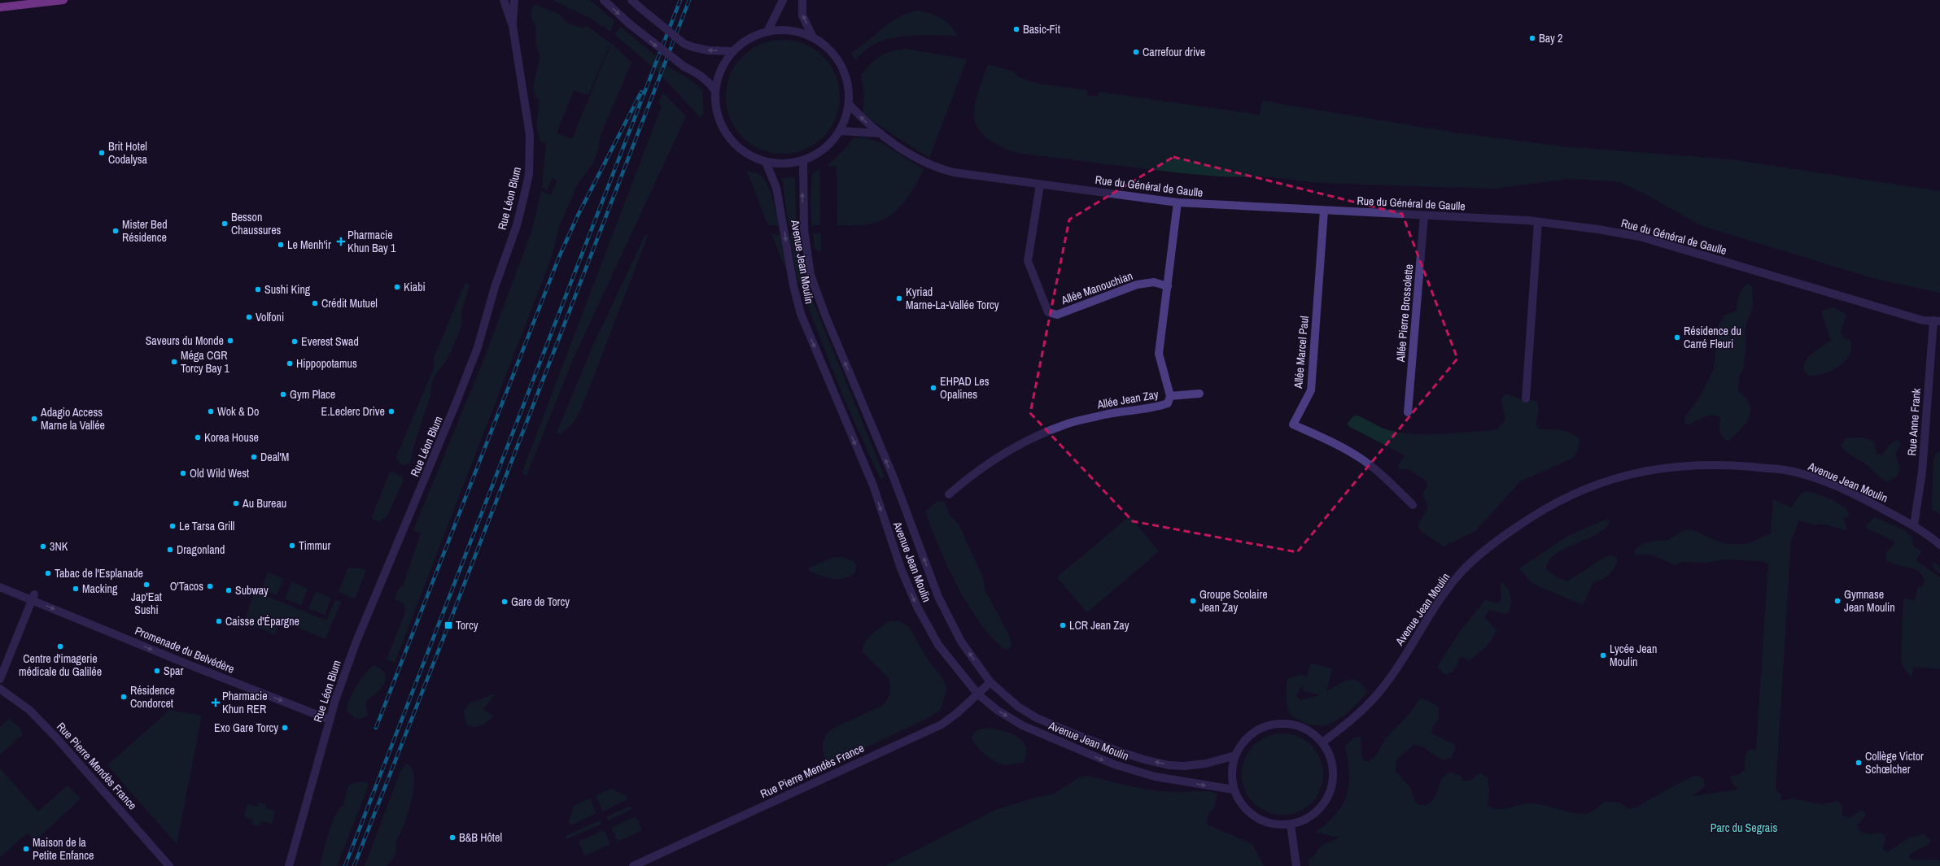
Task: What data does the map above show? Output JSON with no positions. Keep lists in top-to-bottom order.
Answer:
{
  "streets": {
    "street": [
      "Rue du Général de Gaulle",
      "Rue Léon Blum",
      "Avenue Jean Moulin",
      "Allée Manouchian",
      "Allée Pierre Brossolette",
      "Allée Marcel Paul",
      "Allée Jean Zay",
      "Rue Anne Frank",
      "Promenade du Belvédère",
      "Rue Pierre Mendès France"
    ]
  },
  "crossings": [
    ["Rue du Général de Gaulle", "Allée Manouchian"],
    ["Rue du Général de Gaulle", "Allée Pierre Brossolette"],
    ["Rue du Général de Gaulle", "Allée Marcel Paul"],
    ["Rue du Général de Gaulle", "Allée Jean Zay"],
    ["Rue du Général de Gaulle", "Rue Anne Frank"],
    ["Rue Léon Blum", "Promenade du Belvédère"],
    ["Avenue Jean Moulin", "Rue Anne Frank"],
    ["Avenue Jean Moulin", "Rue Pierre Mendès France"],
    ["Allée Manouchian", "Allée Jean Zay"]
  ],
  "one_way": ["Promenade du Belvédère"],
  "parks": ["Parc du Segrais"],
  "places": {
    "other": [
      "Basic-Fit",
      "Bay 2",
      "Carrefour drive",
      "Brit Hotel Codalysa",
      "Besson Chaussures",
      "Mister Bed Résidence",
      "Le Menh'ir",
      "Kiabi",
      "Sushi King",
      "Kyriad Marne-La-Vallée Torcy",
      "Crédit Mutuel",
      "Volfoni",
      "Résidence du Carré Fleuri",
      "Saveurs du Monde",
      "Everest Swad",
      "Méga CGR Torcy Bay 1",
      "Hippopotamus",
      "EHPAD Les Opalines",
      "Gym Place",
      "Wok & Do",
      "E.Leclerc Drive",
      "Adagio Access Marne la Vallée",
      "Korea House",
      "Deal'M",
      "Old Wild West",
      "Au Bureau",
      "Le Tarsa Grill",
      "Timmur",
      "3NK",
      "Dragonland",
      "Tabac de l'Esplanade",
      "Jap'Eat Sushi",
      "O'Tacos",
      "Macking",
      "Subway",
      "Groupe Scolaire Jean Zay",
      "Gymnase Jean Moulin",
      "Gare de Torcy",
      "Caisse d'Épargne",
      "LCR Jean Zay",
      "Centre d'imagerie médicale du Galilée",
      "Lycée Jean Moulin",
      "Spar",
      "Résidence Condorcet",
      "Exo Gare Torcy",
      "Collège Victor Schœlcher",
      "B&B Hôtel",
      "Maison de la Petite Enfance"
    ],
    "health": ["Pharmacie Khun Bay 1", "Pharmacie Khun RER"],
    "transit": ["Torcy"]
  }
}
